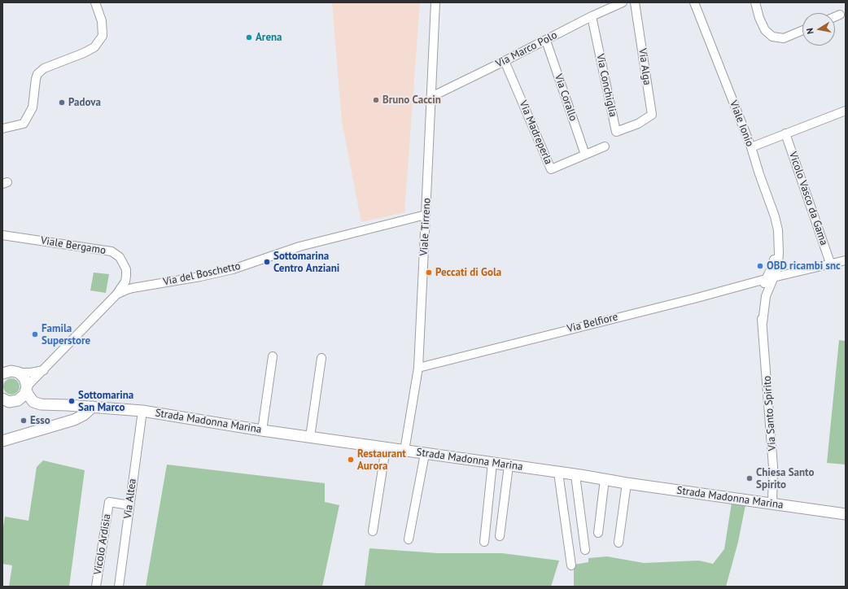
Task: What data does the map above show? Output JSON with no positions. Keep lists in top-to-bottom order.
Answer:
{
  "streets": {
    "street": [
      "Via Marco Polo",
      "Via Alga",
      "Via Conchiglia",
      "Via Corallo",
      "Viale Ionio",
      "Via Madreperla",
      "Vicolo Vasco da Gama",
      "Viale Tirreno",
      "Viale Bergamo",
      "Via del Boschetto",
      "Via Belfiore",
      "Via Santo Spirito",
      "Strada Madonna Marina",
      "Via Altea",
      "Vicolo Ardisia"
    ]
  },
  "crossings": [
    ["Via Marco Polo", "Via Conchiglia"],
    ["Via Marco Polo", "Via Corallo"],
    ["Via Marco Polo", "Via Madreperla"],
    ["Via Marco Polo", "Viale Tirreno"],
    ["Via Alga", "Via Conchiglia"],
    ["Via Corallo", "Via Madreperla"],
    ["Viale Ionio", "Via Belfiore"],
    ["Viale Ionio", "Via Santo Spirito"],
    ["Vicolo Vasco da Gama", "Via Belfiore"],
    ["Viale Tirreno", "Via del Boschetto"],
    ["Viale Tirreno", "Via Belfiore"],
    ["Viale Tirreno", "Strada Madonna Marina"],
    ["Viale Bergamo", "Via del Boschetto"],
    ["Via del Boschetto", "Strada Madonna Marina"],
    ["Via Belfiore", "Via Santo Spirito"],
    ["Via Santo Spirito", "Strada Madonna Marina"],
    ["Strada Madonna Marina", "Via Altea"],
    ["Via Altea", "Vicolo Ardisia"]
  ],
  "places": [
    "Arena",
    "Bruno Caccin",
    "Padova",
    "Sottomarina Centro Anziani",
    "OBD ricambi snc",
    "Peccati di Gola",
    "Famila Superstore",
    "Sottomarina San Marco",
    "Esso",
    "Restaurant Aurora",
    "Chiesa Santo Spirito"
  ],
  "north": "left"
}
